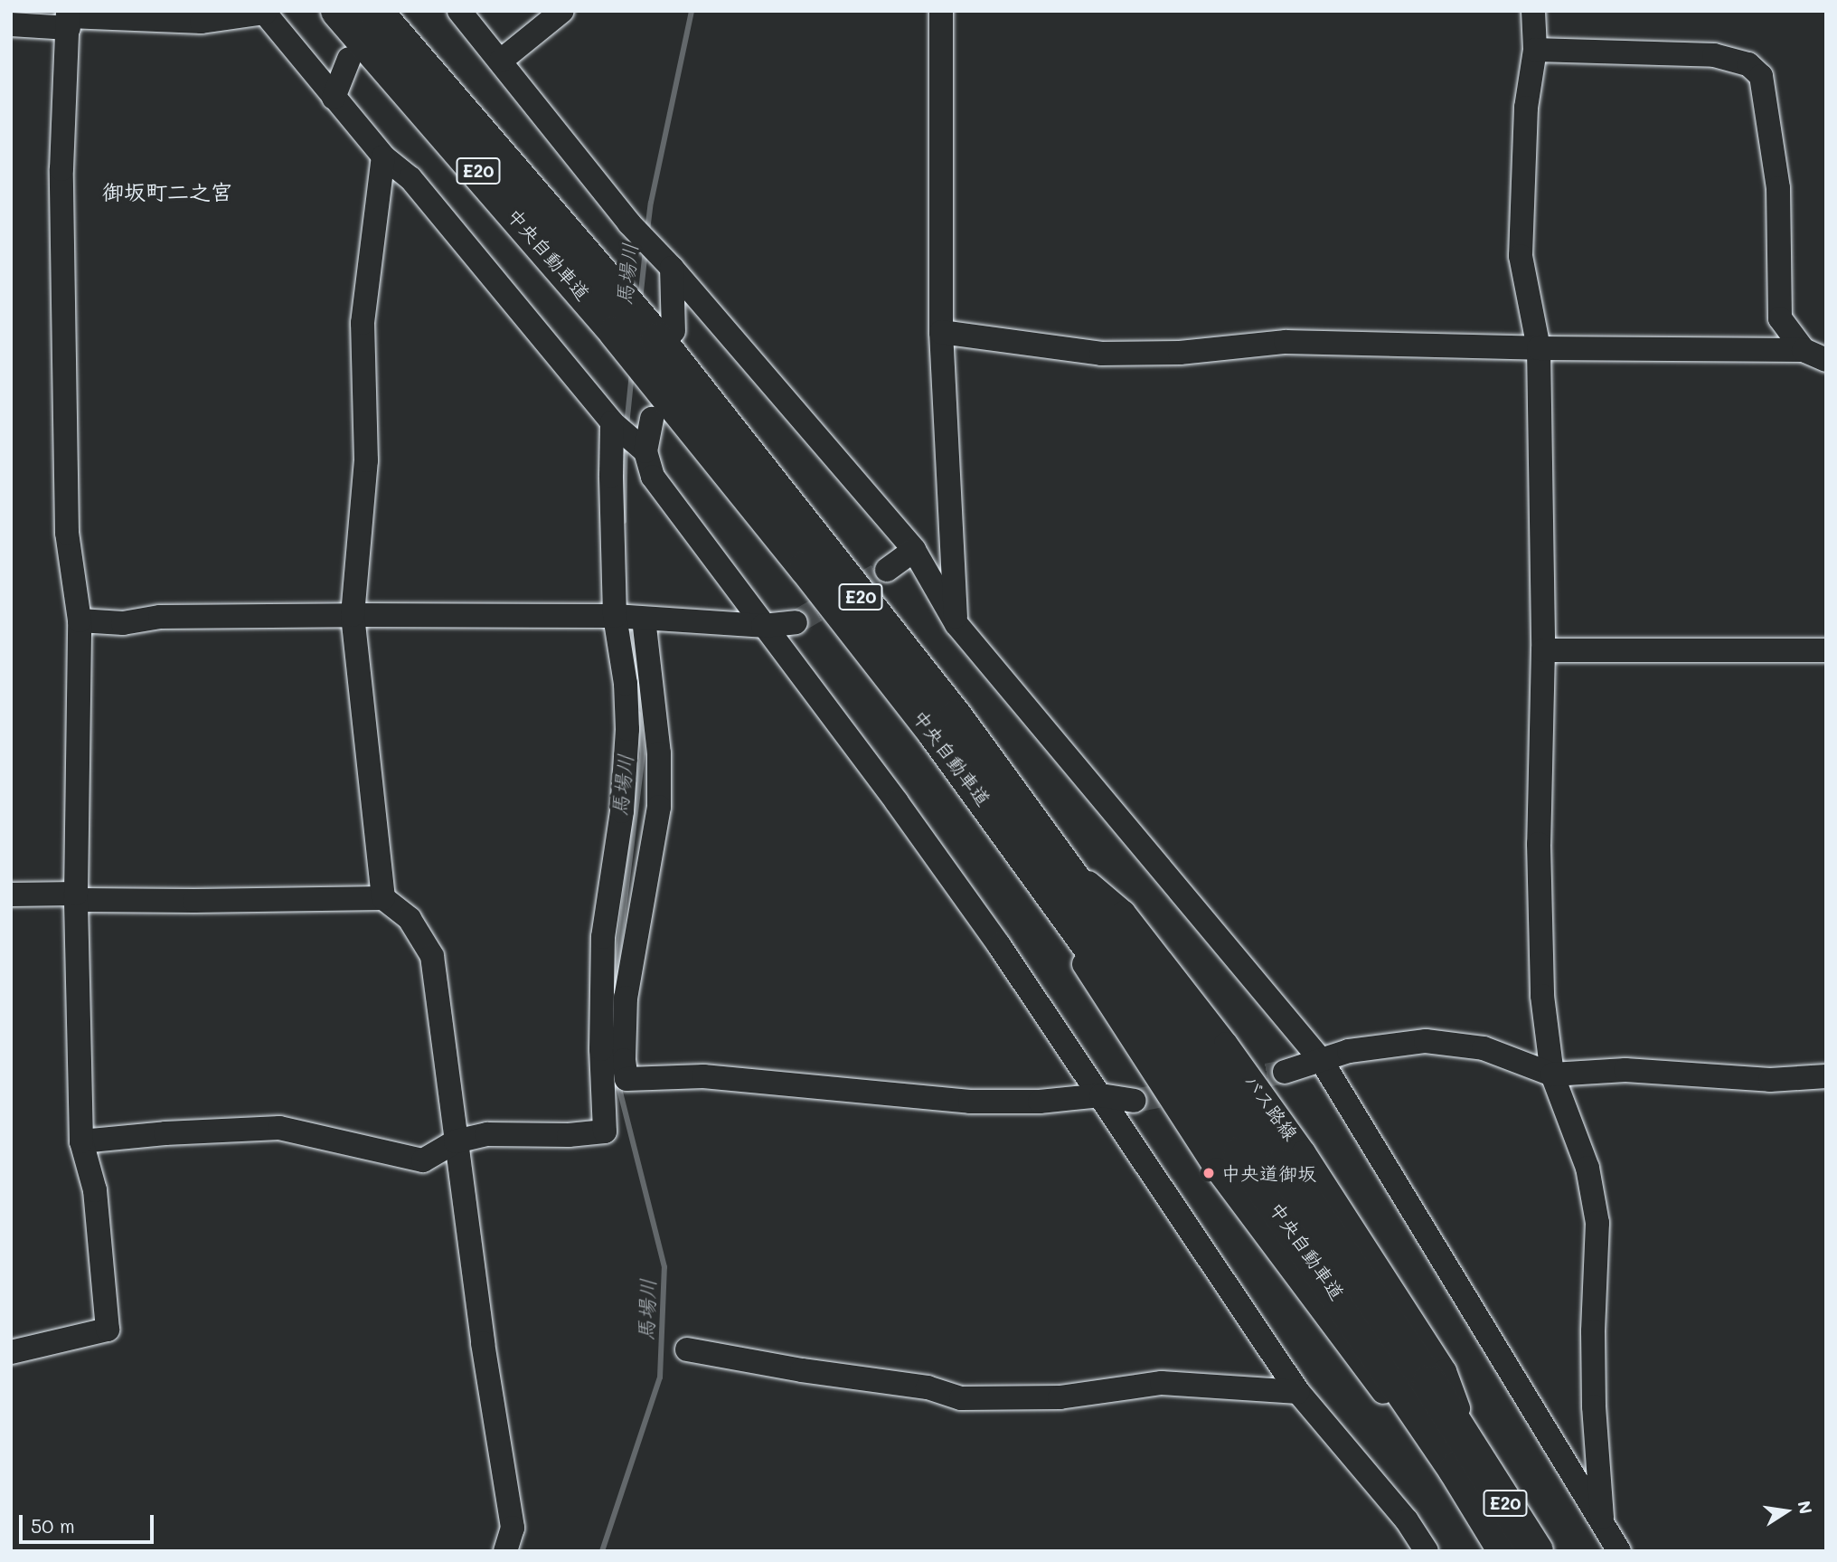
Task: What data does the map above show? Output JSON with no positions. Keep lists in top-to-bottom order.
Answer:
{
  "streets": {
    "highway": ["E20", "中央自動車道"]
  },
  "districts": ["御坂町二之宮"],
  "water": ["馬場川"],
  "places": ["中央道御坂"],
  "scale_bar": "50 m",
  "north": "right"
}
